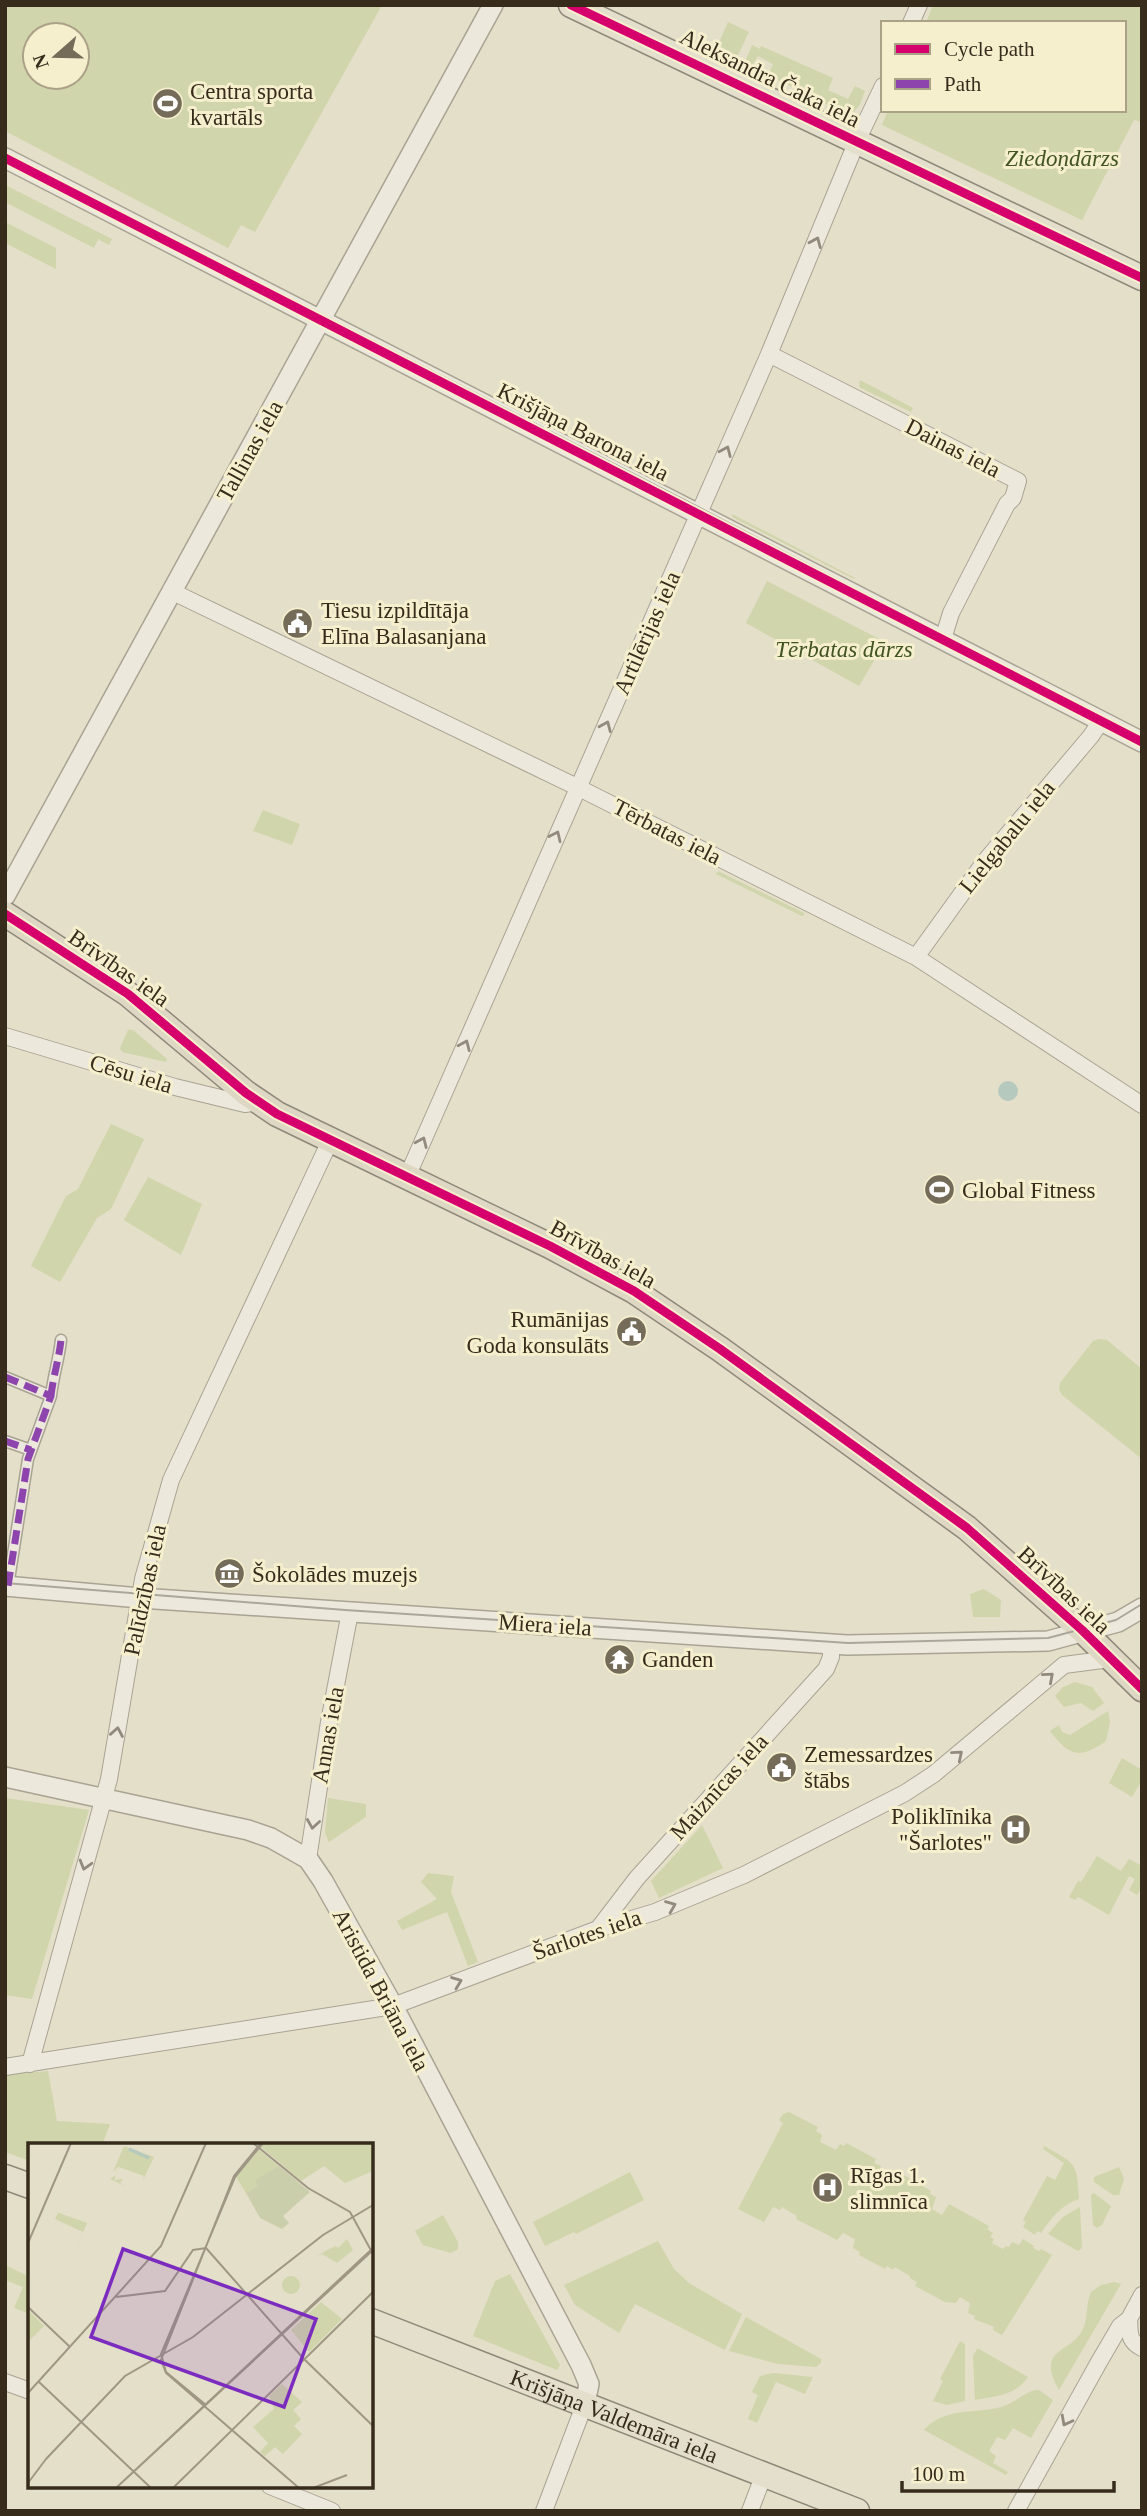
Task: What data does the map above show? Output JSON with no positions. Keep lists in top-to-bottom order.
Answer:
{
  "streets": {
    "highway": ["Brīvības iela"],
    "main road": ["Aleksandra Čaka iela", "Krišjāņa Valdemāra iela"],
    "street": [
      "Krišjāņa Barona iela",
      "Dainas iela",
      "Tallinas iela",
      "Artilērijas iela",
      "Tērbatas iela",
      "Lielgabalu iela",
      "Cēsu iela",
      "Palīdzības iela",
      "Miera iela",
      "Annas iela",
      "Maiznīcas iela",
      "Šarlotes iela",
      "Aristida Briāna iela"
    ]
  },
  "crossings": [
    ["Aleksandra Čaka iela", "Artilērijas iela"],
    ["Krišjāņa Barona iela", "Dainas iela"],
    ["Krišjāņa Barona iela", "Tallinas iela"],
    ["Krišjāņa Barona iela", "Artilērijas iela"],
    ["Krišjāņa Barona iela", "Lielgabalu iela"],
    ["Dainas iela", "Artilērijas iela"],
    ["Tallinas iela", "Tērbatas iela"],
    ["Artilērijas iela", "Tērbatas iela"],
    ["Artilērijas iela", "Brīvības iela"],
    ["Tērbatas iela", "Lielgabalu iela"],
    ["Brīvības iela", "Cēsu iela"],
    ["Brīvības iela", "Palīdzības iela"],
    ["Brīvības iela", "Miera iela"],
    ["Brīvības iela", "Šarlotes iela"],
    ["Palīdzības iela", "Miera iela"],
    ["Palīdzības iela", "Šarlotes iela"],
    ["Miera iela", "Annas iela"],
    ["Miera iela", "Maiznīcas iela"],
    ["Annas iela", "Aristida Briāna iela"],
    ["Maiznīcas iela", "Šarlotes iela"],
    ["Šarlotes iela", "Aristida Briāna iela"],
    ["Aristida Briāna iela", "Krišjāņa Valdemāra iela"]
  ],
  "one_way": ["Artilērijas iela", "Annas iela", "Šarlotes iela"],
  "parks": ["Ziedoņdārzs", "Tērbatas dārzs"],
  "places": {
    "sports": ["Centra sporta kvartāls", "Global Fitness"],
    "public building": ["Tiesu izpildītāja Elīna Balasanjana", "Rumānijas Goda konsulāts", "Zemessardzes štābs"],
    "museum": ["Šokolādes muzejs"],
    "temple": ["Ganden"],
    "hospital": ["Poliklīnika \"Šarlotes\"", "Rīgas 1. slimnīca"]
  },
  "legend": ["Cycle path", "Path"],
  "scale_bar": "100 m",
  "north": "left"
}
